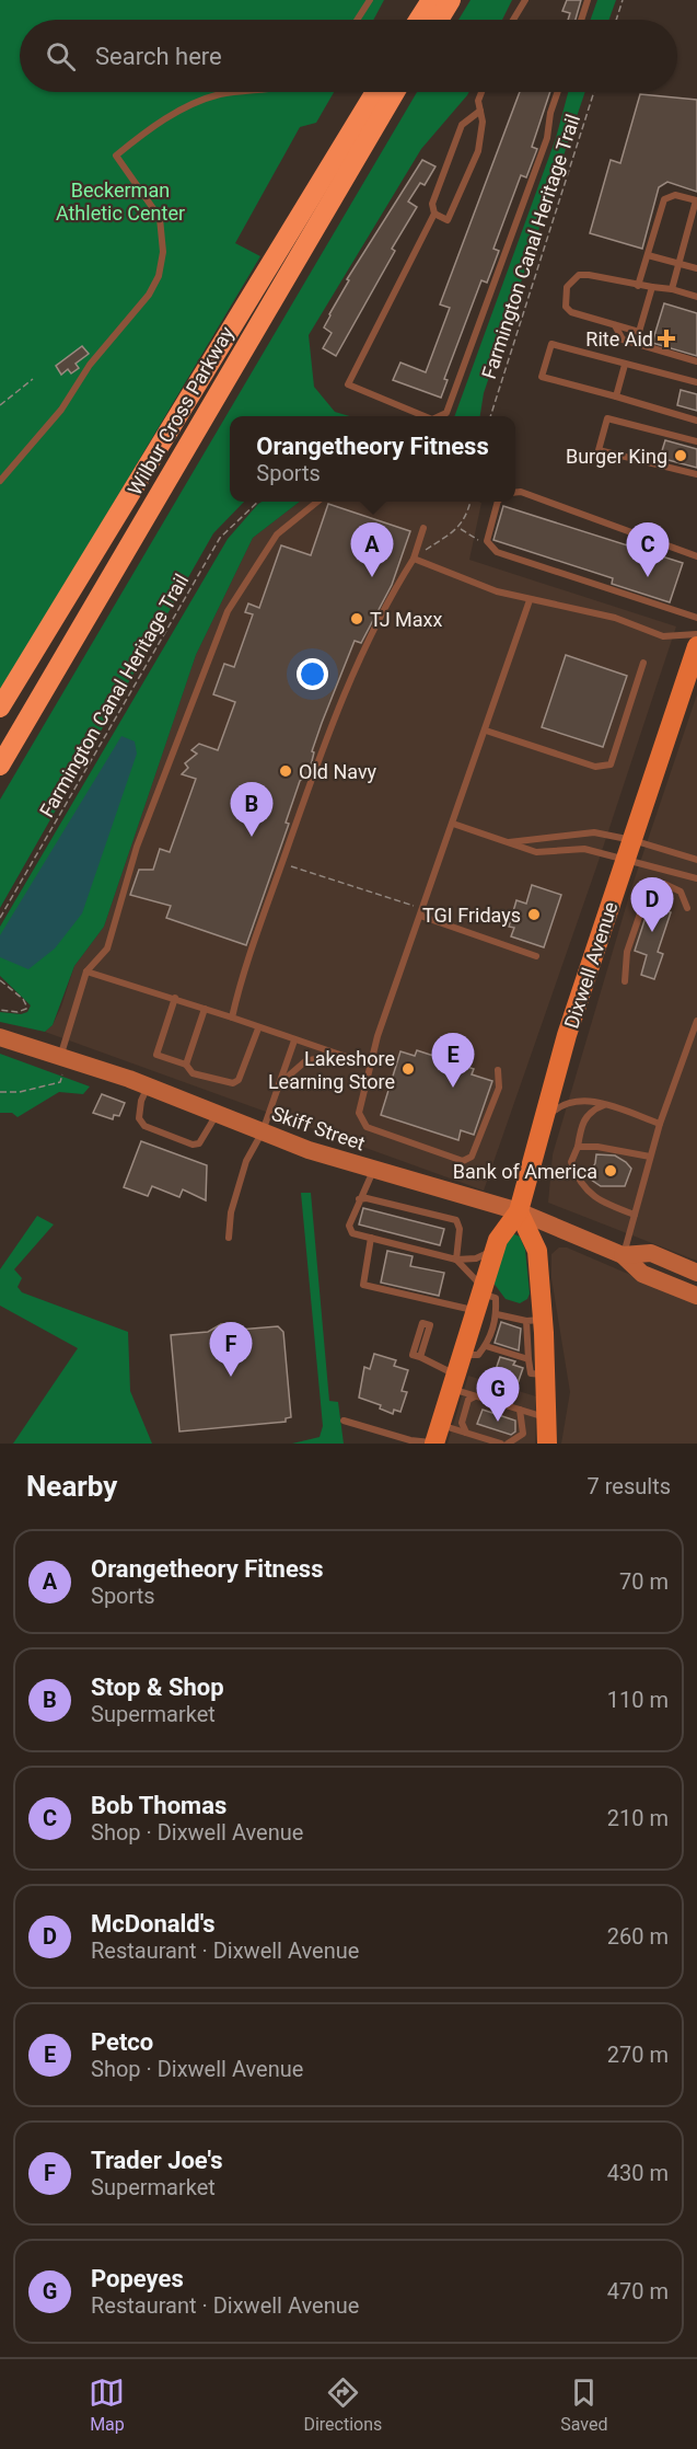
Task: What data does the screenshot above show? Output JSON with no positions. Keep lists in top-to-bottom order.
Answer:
{
  "streets": {
    "highway": ["Wilbur Cross Parkway"],
    "main road": ["Dixwell Avenue", "Skiff Street"],
    "path": ["Farmington Canal Heritage Trail"]
  },
  "crossings": [
    ["Dixwell Avenue", "Skiff Street"]
  ],
  "parks": ["Beckerman Athletic Center"],
  "places": {
    "health": ["Rite Aid"],
    "other": [
      "Burger King",
      "TJ Maxx",
      "Old Navy",
      "TGI Fridays",
      "Lakeshore Learning Store",
      "Bank of America"
    ]
  },
  "page": {
    "search": "Search here",
    "popup": ["Orangetheory Fitness", "Sports"],
    "pins": [
      "A",
      "C",
      "B",
      "D",
      "E",
      "F",
      "G"
    ],
    "heading": ["Nearby", "7 results"],
    "list": [
      {
        "mark": "A",
        "name": "Orangetheory Fitness",
        "note": "Sports",
        "value": "70 m"
      },
      {
        "mark": "B",
        "name": "Stop & Shop",
        "note": "Supermarket",
        "value": "110 m"
      },
      {
        "mark": "C",
        "name": "Bob Thomas",
        "note": "Shop · Dixwell Avenue",
        "value": "210 m"
      },
      {
        "mark": "D",
        "name": "McDonald's",
        "note": "Restaurant · Dixwell Avenue",
        "value": "260 m"
      },
      {
        "mark": "E",
        "name": "Petco",
        "note": "Shop · Dixwell Avenue",
        "value": "270 m"
      },
      {
        "mark": "F",
        "name": "Trader Joe's",
        "note": "Supermarket",
        "value": "430 m"
      },
      {
        "mark": "G",
        "name": "Popeyes",
        "note": "Restaurant · Dixwell Avenue",
        "value": "470 m"
      }
    ],
    "nav": ["Map", "Directions", "Saved"]
  }
}
